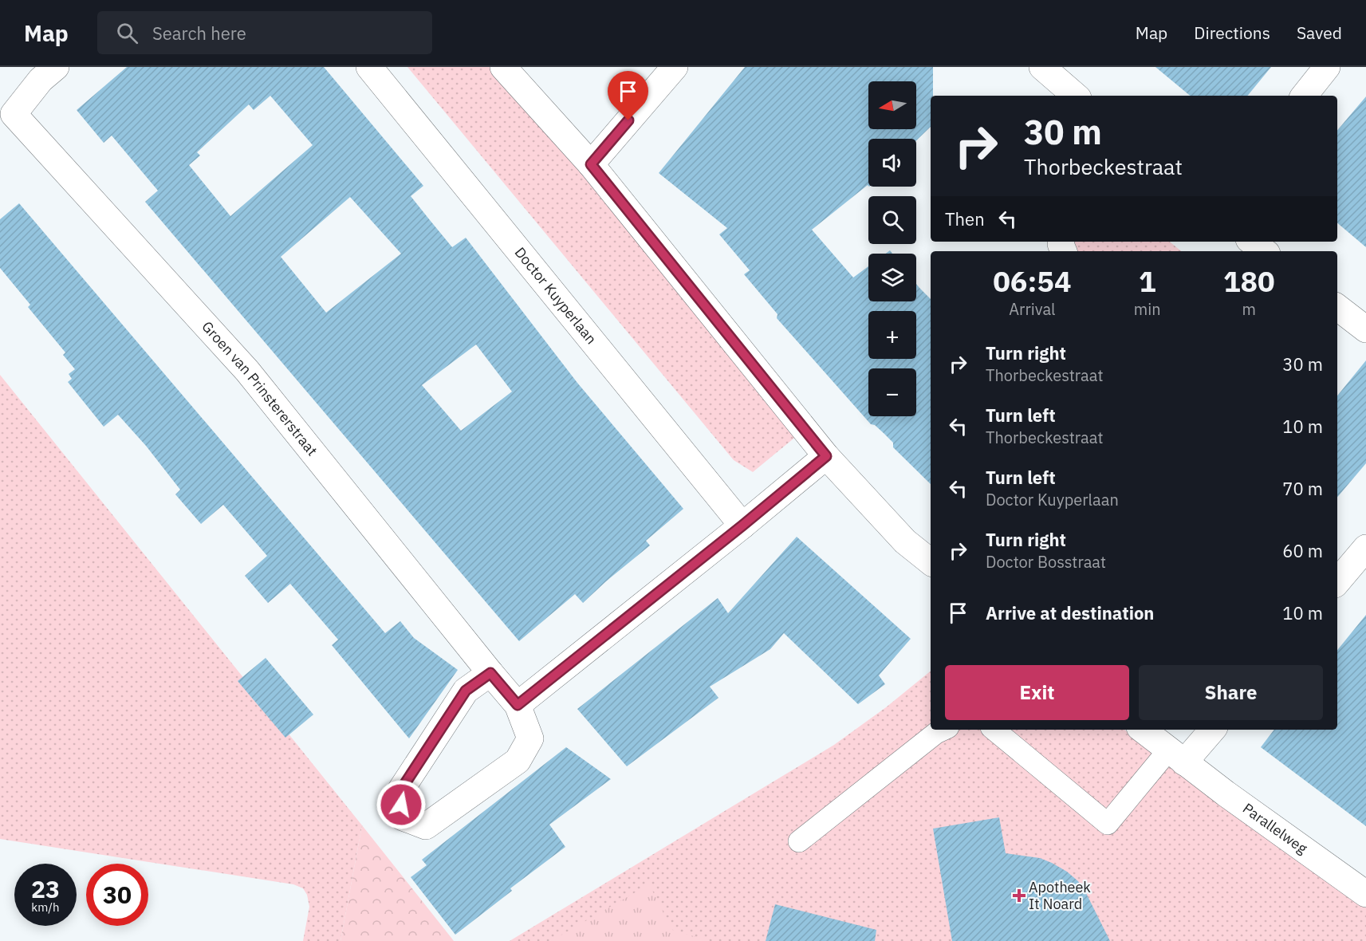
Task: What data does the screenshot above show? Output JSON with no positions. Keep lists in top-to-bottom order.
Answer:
{
  "streets": {
    "street": ["Doctor Kuyperlaan", "Groen van Prinstererstraat", "Parallelweg"]
  },
  "places": {
    "health": ["Apotheek It Noard"]
  },
  "north": "left",
  "page": {
    "header": "Map",
    "search": "Search here",
    "nav": ["Map", "Directions", "Saved"],
    "map_buttons": ["+", "−"],
    "turn": ["30 m", "Thorbeckestraat"],
    "then": "Then",
    "eta": [
      "06:54",
      "Arrival",
      "1",
      "min",
      "180",
      "m"
    ],
    "list": [
      {
        "name": "Turn right",
        "note": "Thorbeckestraat",
        "value": "30 m"
      },
      {
        "name": "Turn left",
        "note": "Thorbeckestraat",
        "value": "10 m"
      },
      {
        "name": "Turn left",
        "note": "Doctor Kuyperlaan",
        "value": "70 m"
      },
      {
        "name": "Turn right",
        "note": "Doctor Bosstraat",
        "value": "60 m"
      },
      {
        "name": "Arrive at destination",
        "value": "10 m"
      }
    ],
    "buttons": ["Exit", "Share"],
    "speed": "23 km/h",
    "limit": "30"
  }
}
